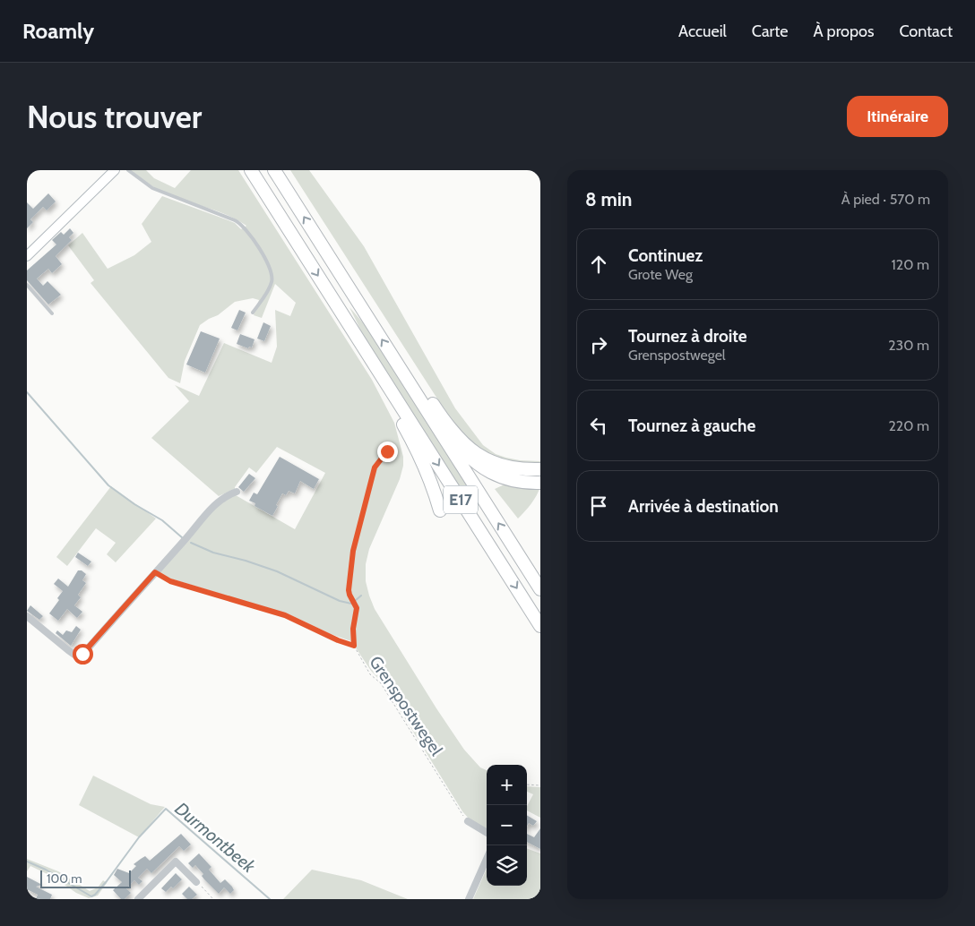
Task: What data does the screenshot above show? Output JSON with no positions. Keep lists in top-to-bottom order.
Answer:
{
  "streets": {
    "highway": ["E17"],
    "path": ["Grenspostwegel"]
  },
  "water": ["Durmontbeek"],
  "scale_bar": "100 m",
  "page": {
    "header": "Roamly",
    "nav": [
      "Accueil",
      "Carte",
      "À propos",
      "Contact"
    ],
    "buttons": "Itinéraire",
    "title": "Nous trouver",
    "heading": ["8 min", "À pied · 570 m"],
    "list": [
      ["Continuez", "Grote Weg", "120 m"],
      ["Tournez à droite", "Grenspostwegel", "230 m"],
      ["Tournez à gauche", "220 m"],
      "Arrivée à destination"
    ],
    "map_buttons": ["+", "−"],
    "scale": "100 m"
  }
}
